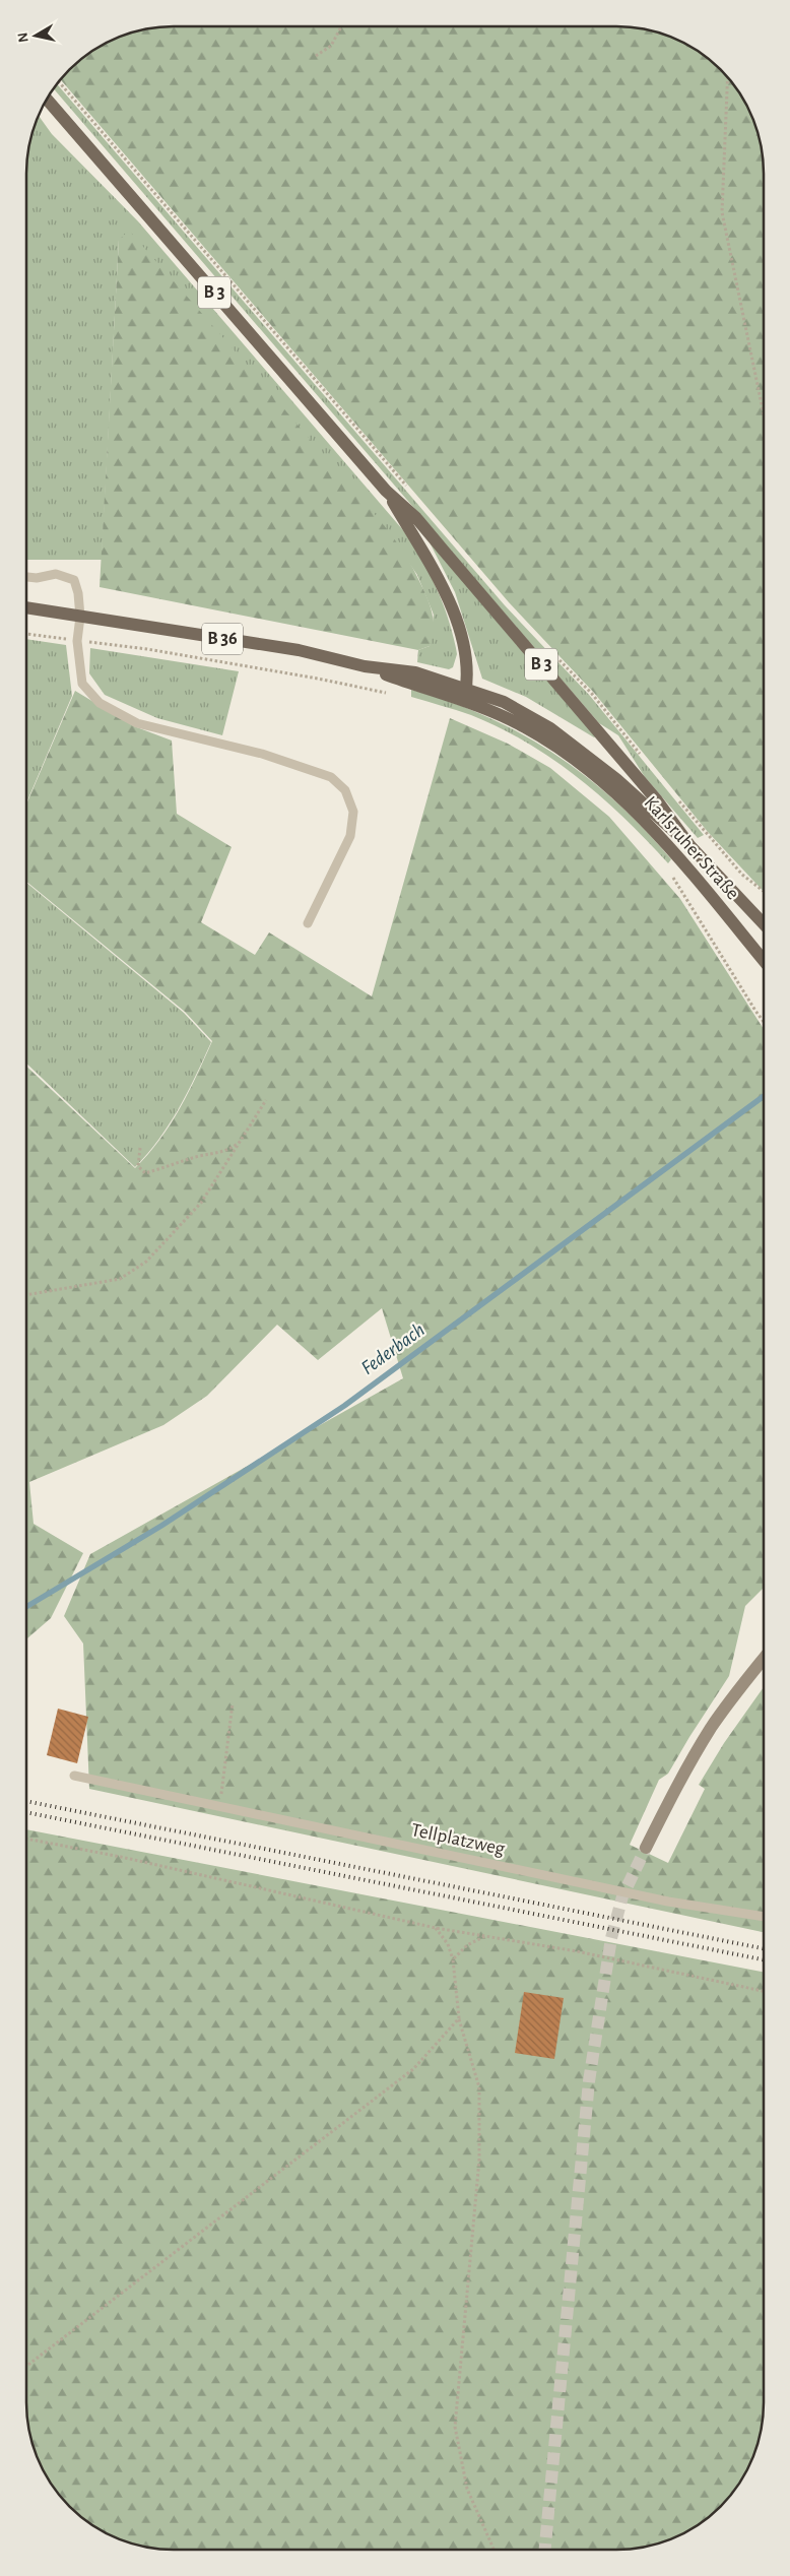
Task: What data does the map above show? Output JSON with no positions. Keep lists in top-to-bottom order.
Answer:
{
  "streets": {
    "main road": ["B 3", "B 36", "Karlsruher Straße"],
    "lane": ["Tellplatzweg"]
  },
  "crossings": [
    ["B 3", "B 36"],
    ["B 3", "Karlsruher Straße"],
    ["B 36", "Karlsruher Straße"]
  ],
  "water": ["Federbach"],
  "north": "left"
}
